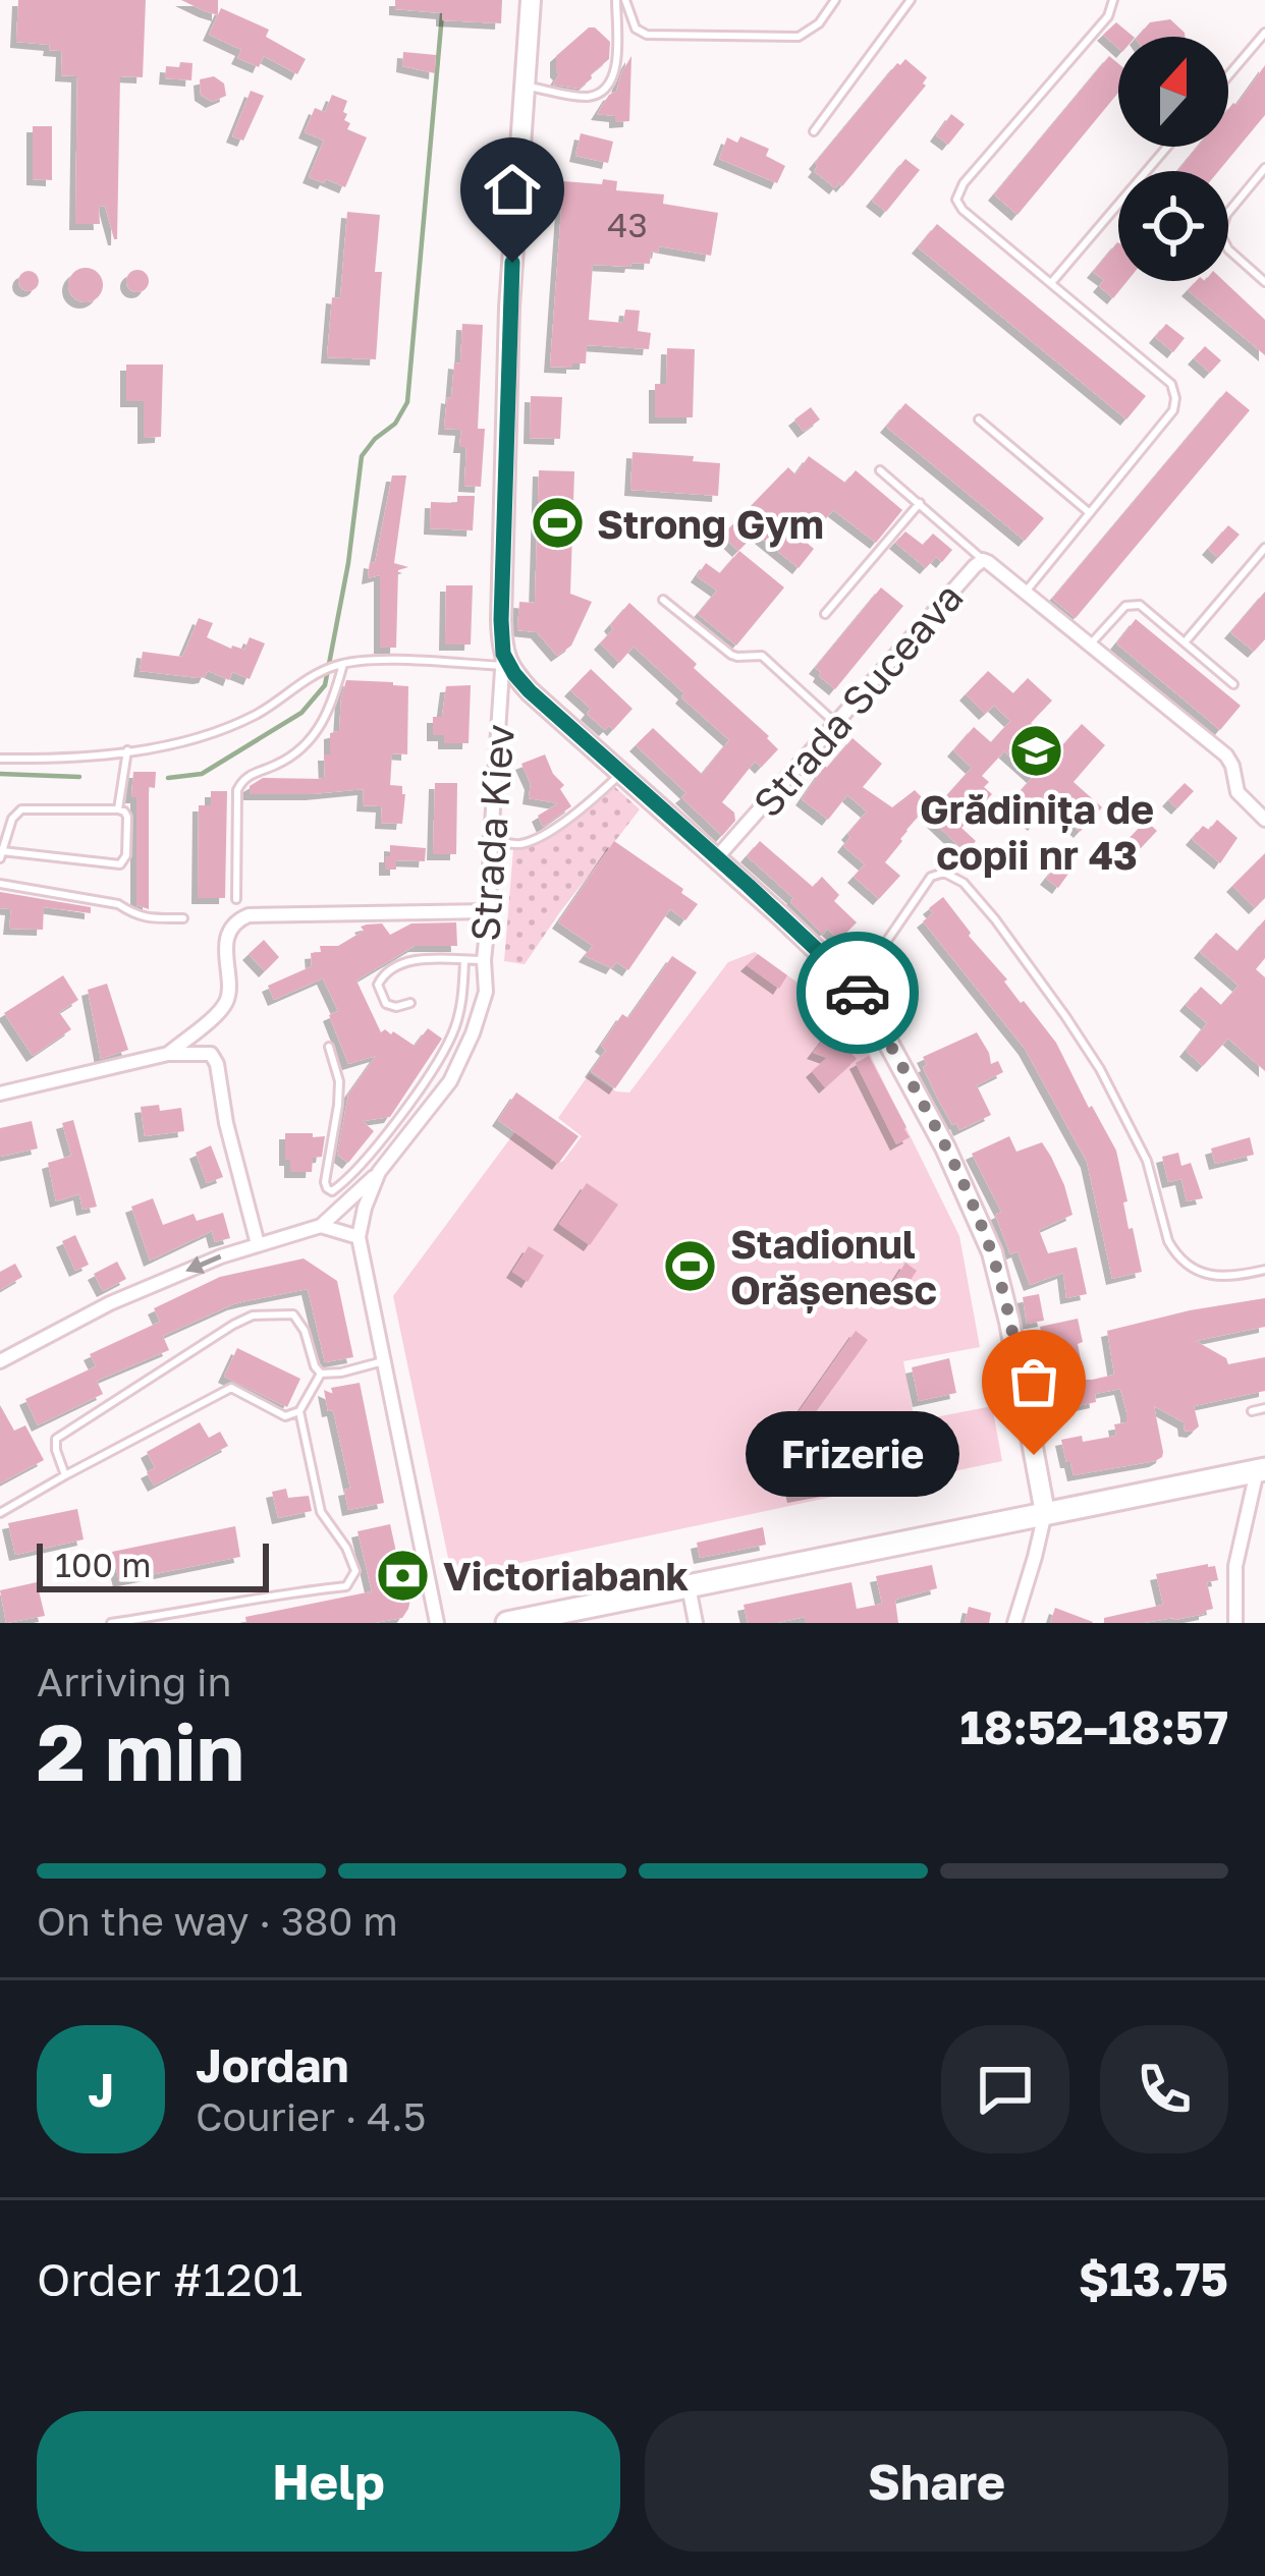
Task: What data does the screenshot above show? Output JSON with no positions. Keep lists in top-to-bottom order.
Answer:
{
  "streets": {
    "main road": ["Strada Kiev"],
    "street": ["Strada Suceava"]
  },
  "places": {
    "sports": ["Strong Gym", "Stadionul Orășenesc"],
    "school or university": ["Grădinița de copii nr 43"],
    "other": ["Frizerie"],
    "bank": ["Victoriabank"]
  },
  "house_numbers": ["43"],
  "scale_bar": "100 m",
  "north": "top",
  "page": {
    "bubble": "Frizerie",
    "scale": "100 m",
    "heading": ["2 min", "Arriving in", "18:52–18:57"],
    "panel": [
      "Jordan",
      "Courier · 4.5",
      "Order #1201",
      "$13.75"
    ],
    "bar": "On the way · 380 m",
    "round": "J",
    "buttons": ["Help", "Share"]
  }
}
